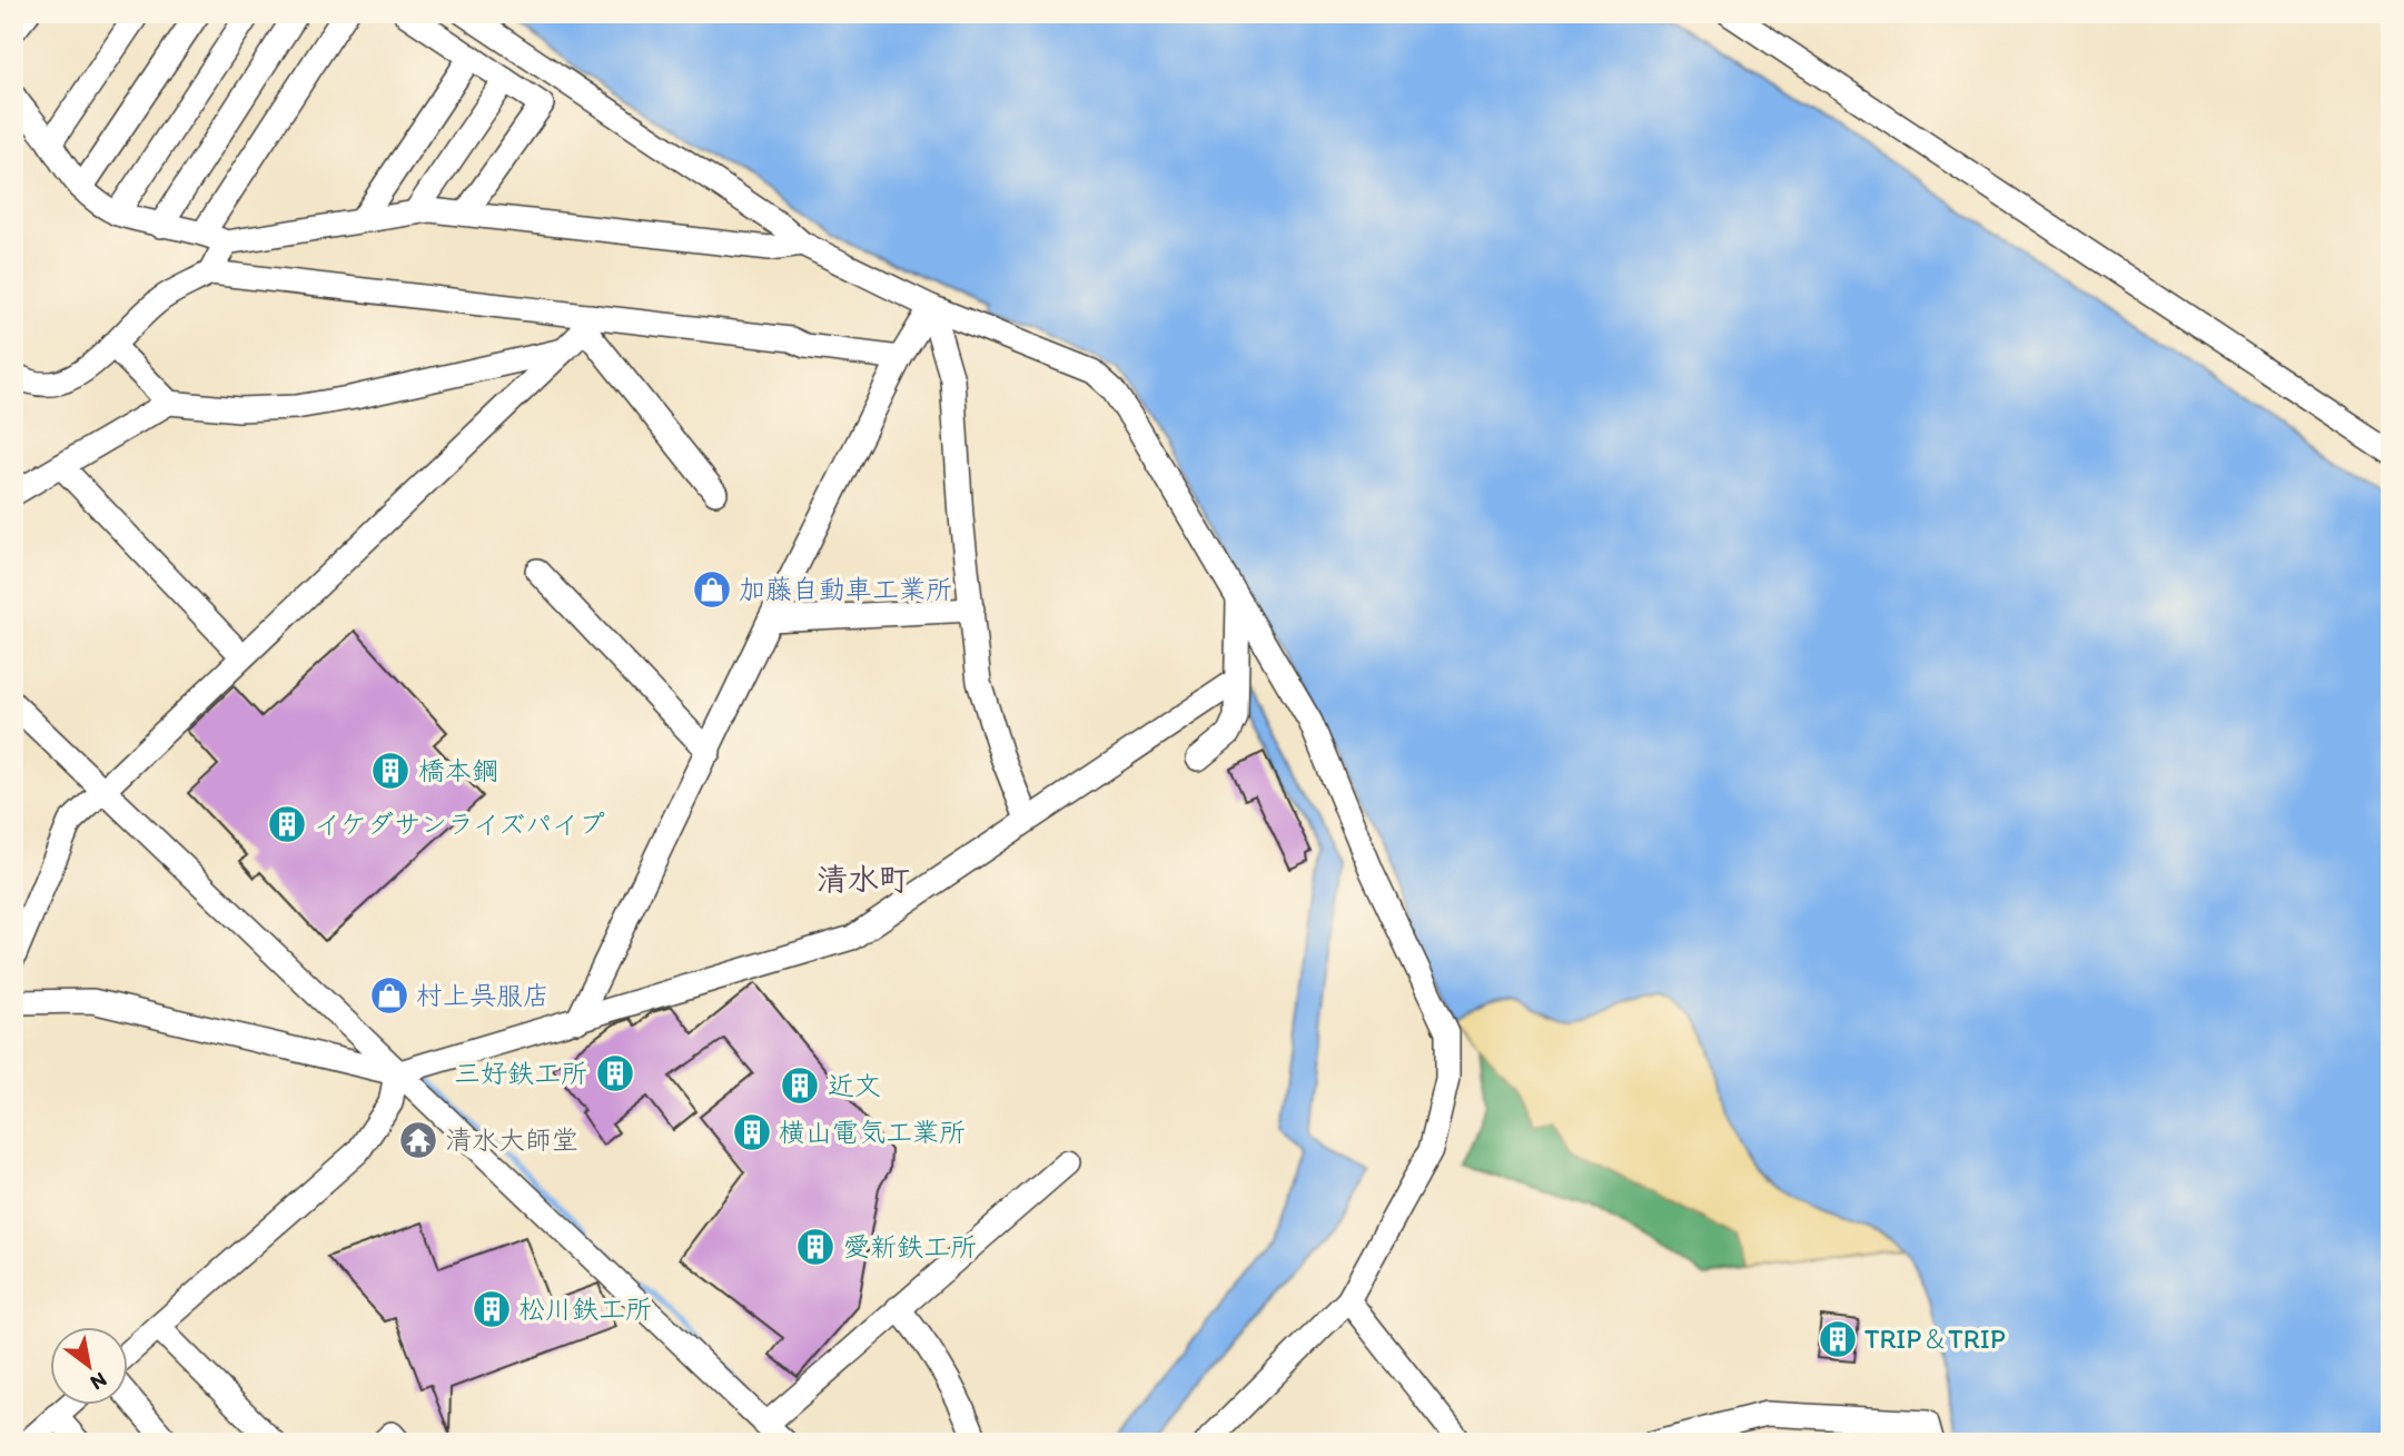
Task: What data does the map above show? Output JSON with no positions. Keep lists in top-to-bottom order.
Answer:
{
  "districts": ["清水町"],
  "places": {
    "shop": ["加藤自動車工業所", "村上呉服店"],
    "building": [
      "橋本鋼",
      "イケダサンライズパイプ",
      "三好鉄工所",
      "近文",
      "横山電気工業所",
      "愛新鉄工所",
      "松川鉄工所",
      "TRIP＆TRIP"
    ],
    "temple": ["清水大師堂"]
  },
  "north": "bottom right"
}
